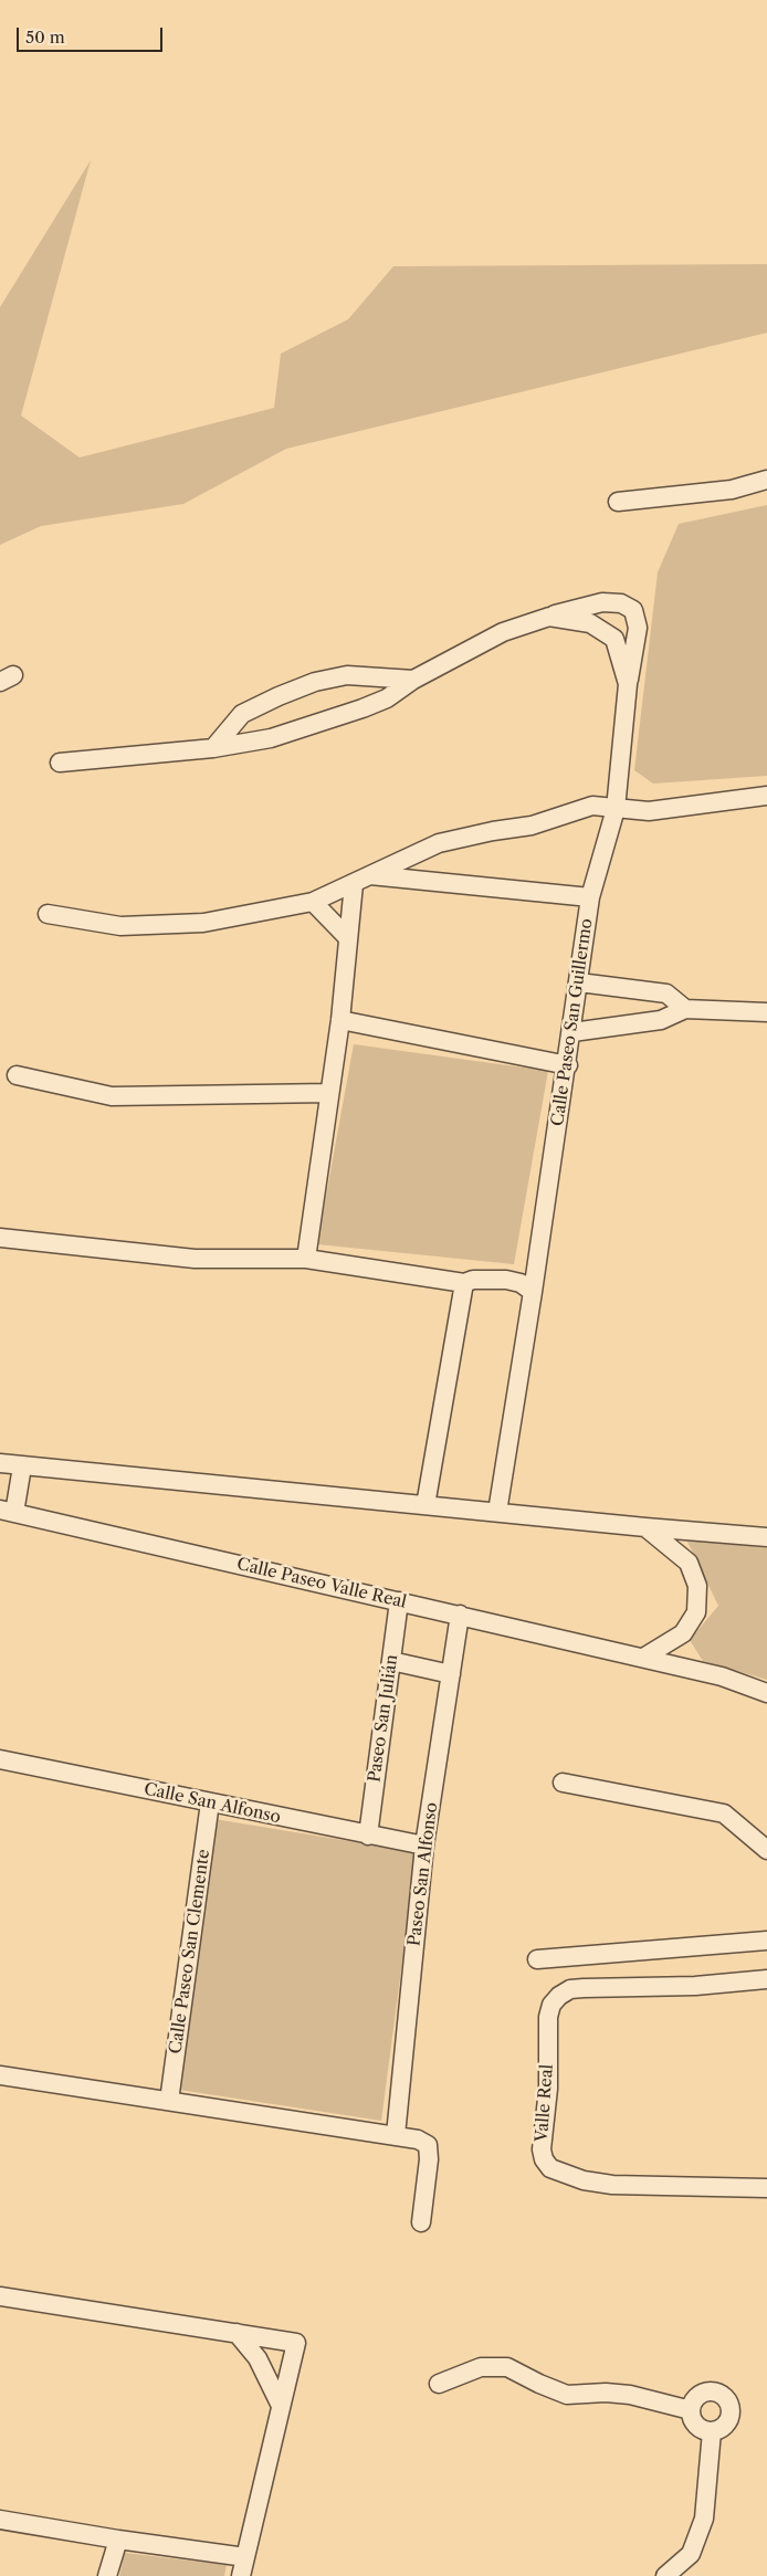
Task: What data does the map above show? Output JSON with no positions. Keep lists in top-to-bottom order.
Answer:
{
  "streets": {
    "street": [
      "Calle Paseo San Guillermo",
      "Calle Paseo Valle Real",
      "Paseo San Julián",
      "Calle San Alfonso",
      "Paseo San Alfonso",
      "Calle Paseo San Clemente",
      "Valle Real"
    ]
  },
  "crossings": [
    ["Calle Paseo Valle Real", "Paseo San Julián"],
    ["Calle Paseo Valle Real", "Paseo San Alfonso"],
    ["Paseo San Julián", "Calle San Alfonso"],
    ["Calle San Alfonso", "Paseo San Alfonso"],
    ["Calle San Alfonso", "Calle Paseo San Clemente"]
  ],
  "scale_bar": "50 m"
}
